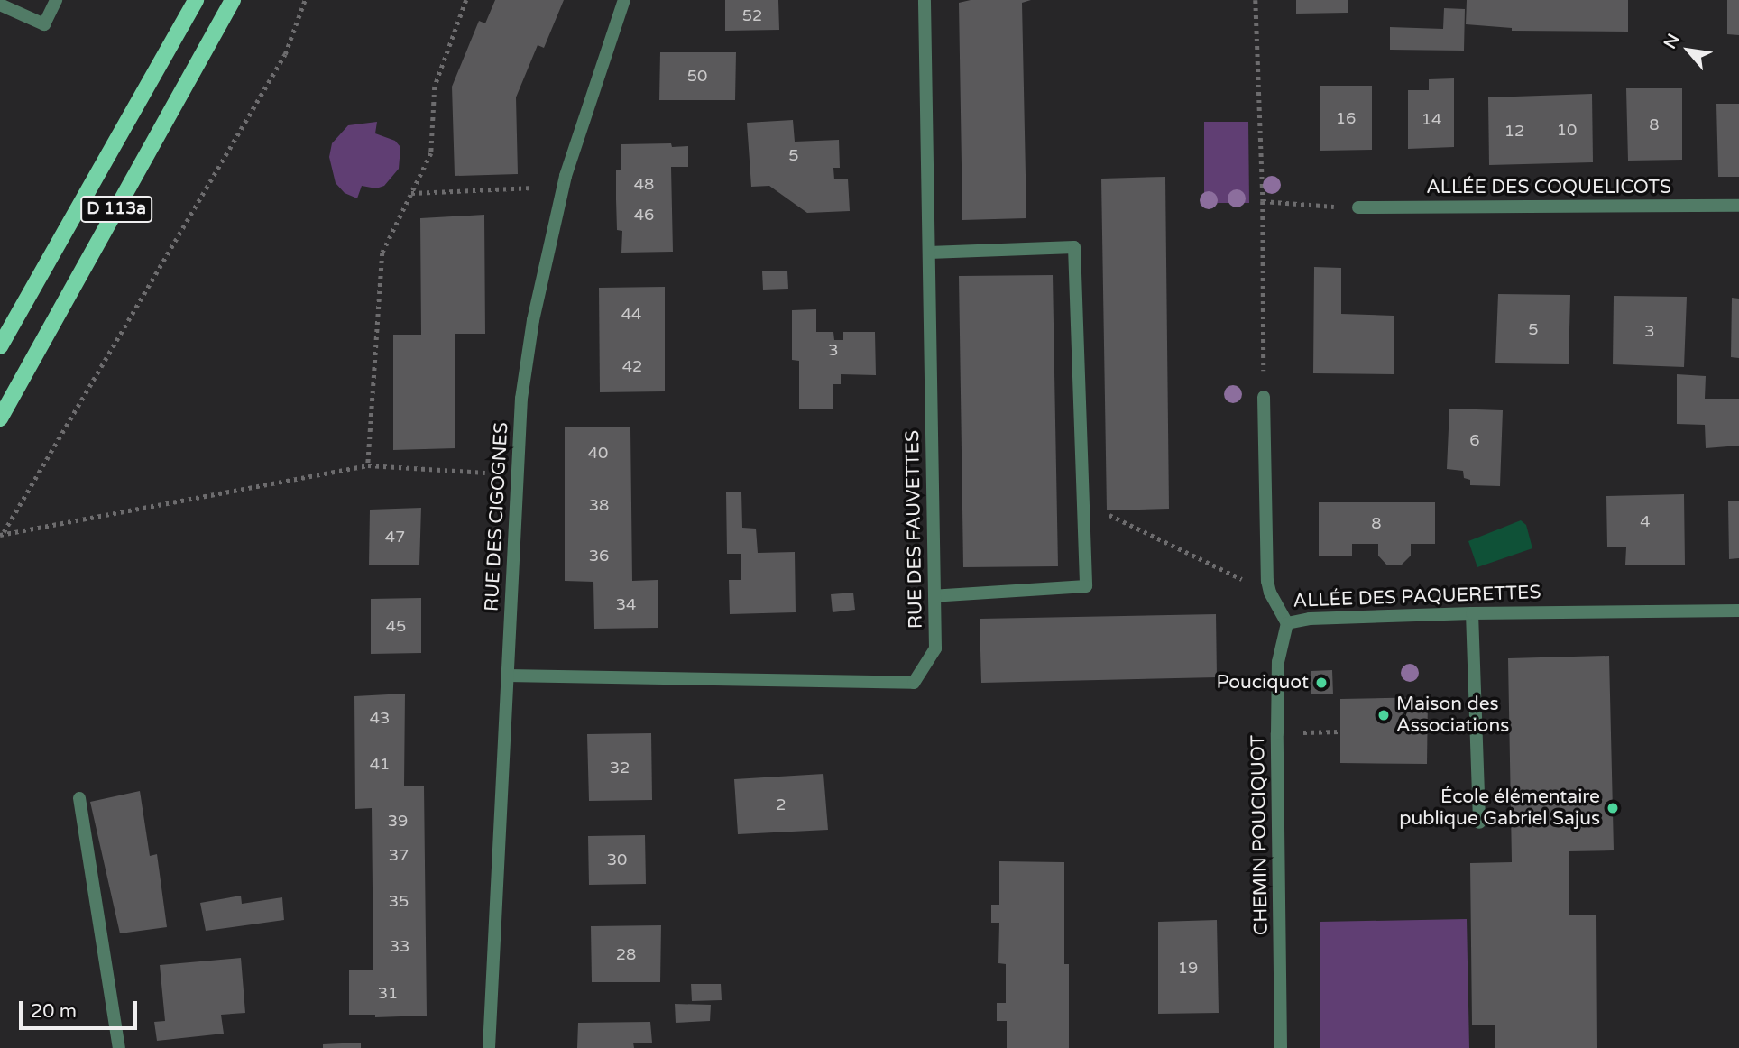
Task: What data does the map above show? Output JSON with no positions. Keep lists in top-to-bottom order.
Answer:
{
  "streets": {
    "main road": ["D 113a"],
    "street": [
      "ALLÉE DES COQUELICOTS",
      "RUE DES CIGOGNES",
      "RUE DES FAUVETTES",
      "ALLÉE DES PAQUERETTES",
      "CHEMIN POUCIQUOT"
    ]
  },
  "crossings": [
    ["RUE DES CIGOGNES", "RUE DES FAUVETTES"],
    ["ALLÉE DES PAQUERETTES", "CHEMIN POUCIQUOT"]
  ],
  "places": ["Pouciquot", "Maison des Associations", "École élémentaire publique Gabriel Sajus"],
  "house_numbers": [
    "52",
    "50",
    "16",
    "14",
    "8",
    "10",
    "12",
    "5",
    "48",
    "46",
    "44",
    "5",
    "3",
    "3",
    "42",
    "6",
    "40",
    "38",
    "4",
    "8",
    "47",
    "36",
    "34",
    "45",
    "43",
    "41",
    "32",
    "2",
    "39",
    "37",
    "30",
    "35",
    "33",
    "28",
    "19",
    "31"
  ],
  "scale_bar": "20 m",
  "north": "top left"
}
